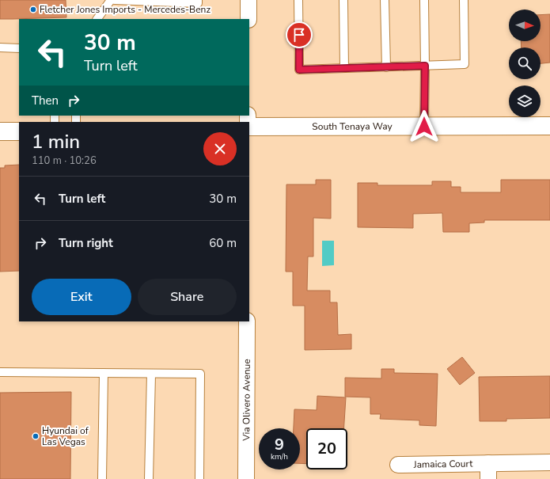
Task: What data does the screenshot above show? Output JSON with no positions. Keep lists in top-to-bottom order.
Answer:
{
  "streets": {
    "street": ["South Tenaya Way", "Via Olivero Avenue", "Jamaica Court"]
  },
  "places": ["Fletcher Jones Imports - Mercedes-Benz", "Hyundai of Las Vegas"],
  "north": "right",
  "page": {
    "turn": ["30 m", "Turn left"],
    "then": "Then",
    "heading": ["1 min", "110 m · 10:26"],
    "list": [
      {
        "name": "Turn left",
        "value": "30 m"
      },
      {
        "name": "Turn right",
        "value": "60 m"
      }
    ],
    "buttons": ["Exit", "Share"],
    "speed": "9 km/h",
    "limit": "20"
  }
}
